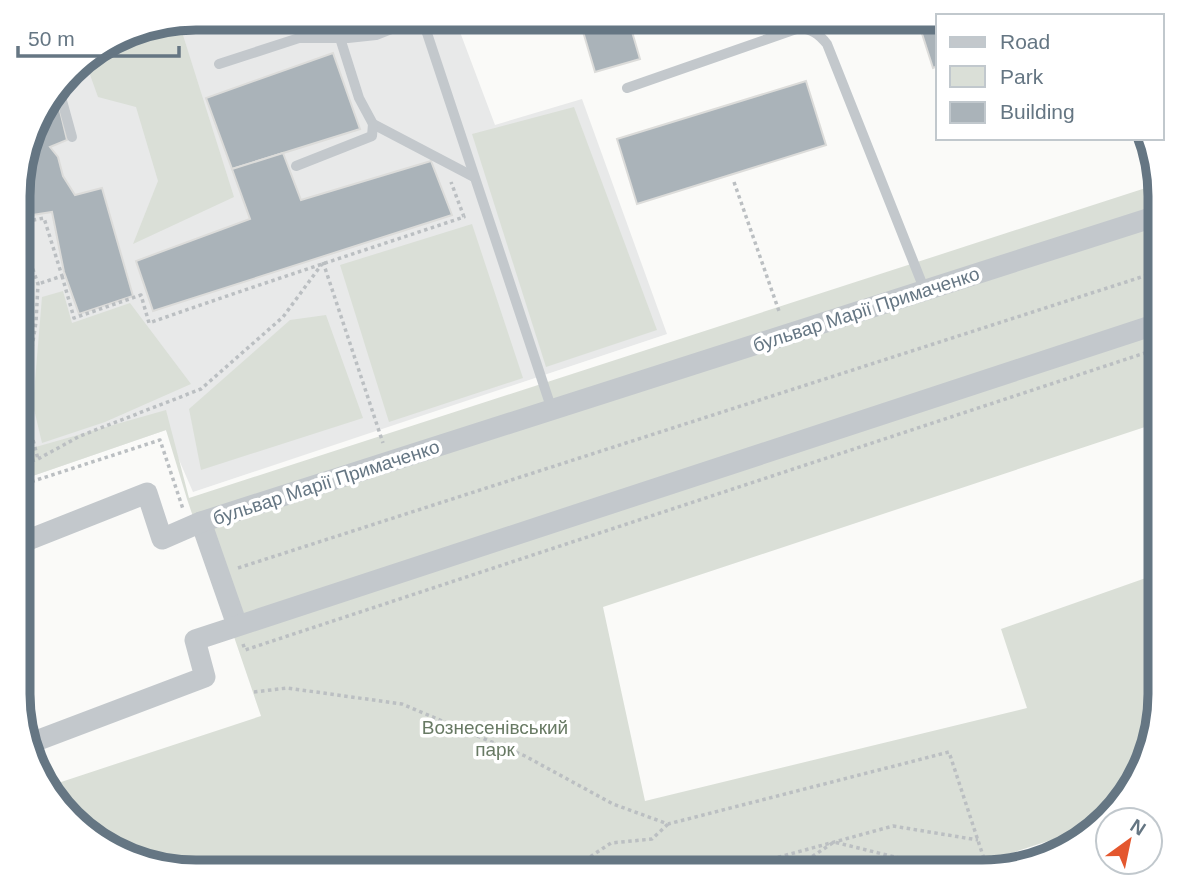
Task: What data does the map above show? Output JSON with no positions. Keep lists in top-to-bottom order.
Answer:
{
  "streets": {
    "street": ["бульвар Марії Примаченко"]
  },
  "parks": ["Вознесенівський парк"],
  "legend": ["Road", "Park", "Building"],
  "scale_bar": "50 m",
  "north": "top right"
}
